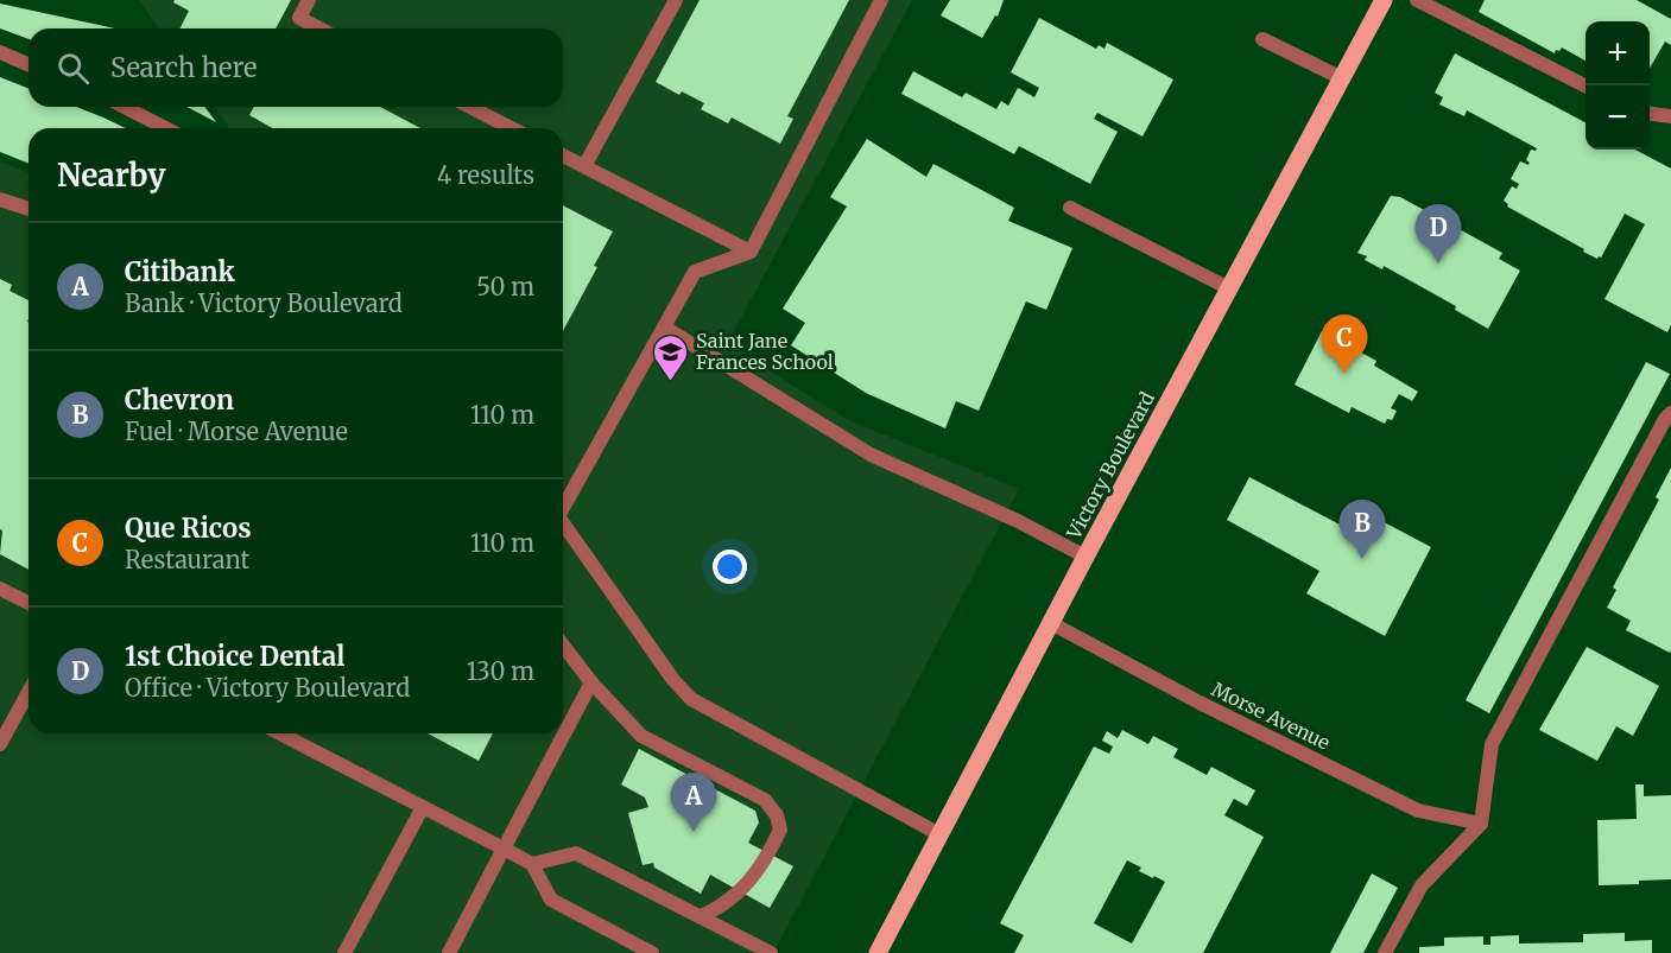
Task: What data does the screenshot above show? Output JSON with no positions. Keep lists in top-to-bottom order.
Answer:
{
  "streets": {
    "main road": ["Victory Boulevard"],
    "street": ["Morse Avenue"]
  },
  "crossings": [
    ["Victory Boulevard", "Morse Avenue"]
  ],
  "places": {
    "school or university": ["Saint Jane Frances School"]
  },
  "page": {
    "map_buttons": ["+", "−"],
    "search": "Search here",
    "heading": ["Nearby", "4 results"],
    "pins": [
      "D",
      "C",
      "B",
      "A"
    ],
    "list": [
      {
        "mark": "A",
        "name": "Citibank",
        "note": "Bank · Victory Boulevard",
        "value": "50 m"
      },
      {
        "mark": "B",
        "name": "Chevron",
        "note": "Fuel · Morse Avenue",
        "value": "110 m"
      },
      {
        "mark": "C",
        "name": "Que Ricos",
        "note": "Restaurant",
        "value": "110 m"
      },
      {
        "mark": "D",
        "name": "1st Choice Dental",
        "note": "Office · Victory Boulevard",
        "value": "130 m"
      }
    ]
  }
}
